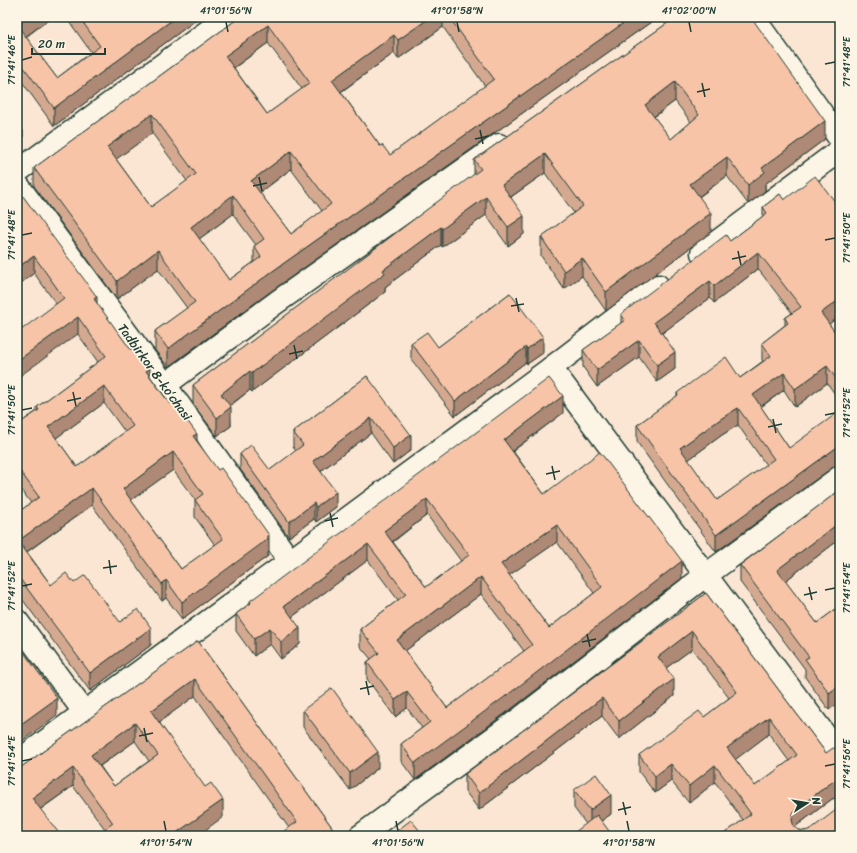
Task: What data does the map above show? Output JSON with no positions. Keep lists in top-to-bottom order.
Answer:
{
  "streets": {
    "street": ["Tadbirkor 8-koʻchasi"]
  },
  "scale_bar": "20 m",
  "north": "right",
  "coordinates": [
    "41°01'56\"N",
    "41°01'58\"N",
    "41°02'00\"N",
    "71°41'46\"E",
    "71°41'48\"E",
    "71°41'50\"E",
    "71°41'52\"E",
    "71°41'54\"E",
    "71°41'56\"E",
    "41°01'54\"N"
  ]
}
